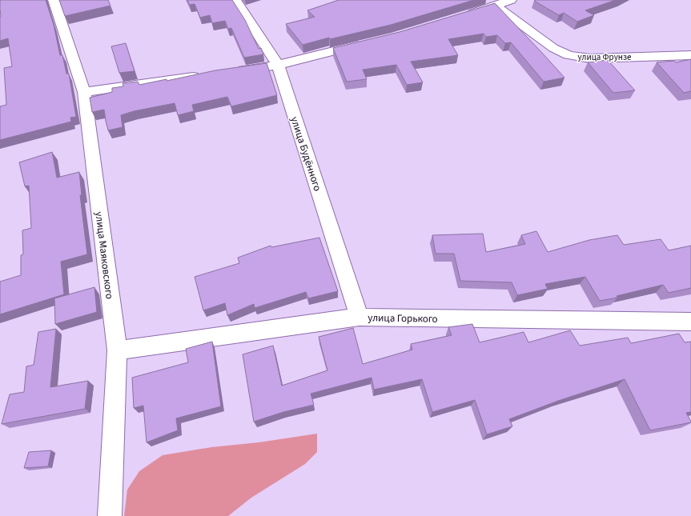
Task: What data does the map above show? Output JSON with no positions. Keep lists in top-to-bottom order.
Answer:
{
  "streets": {
    "street": [
      "улица Фрунзе",
      "улица Будённого",
      "улица Маяковского",
      "улица Горького"
    ]
  },
  "crossings": [
    ["улица Будённого", "улица Горького"],
    ["улица Маяковского", "улица Горького"]
  ]
}
